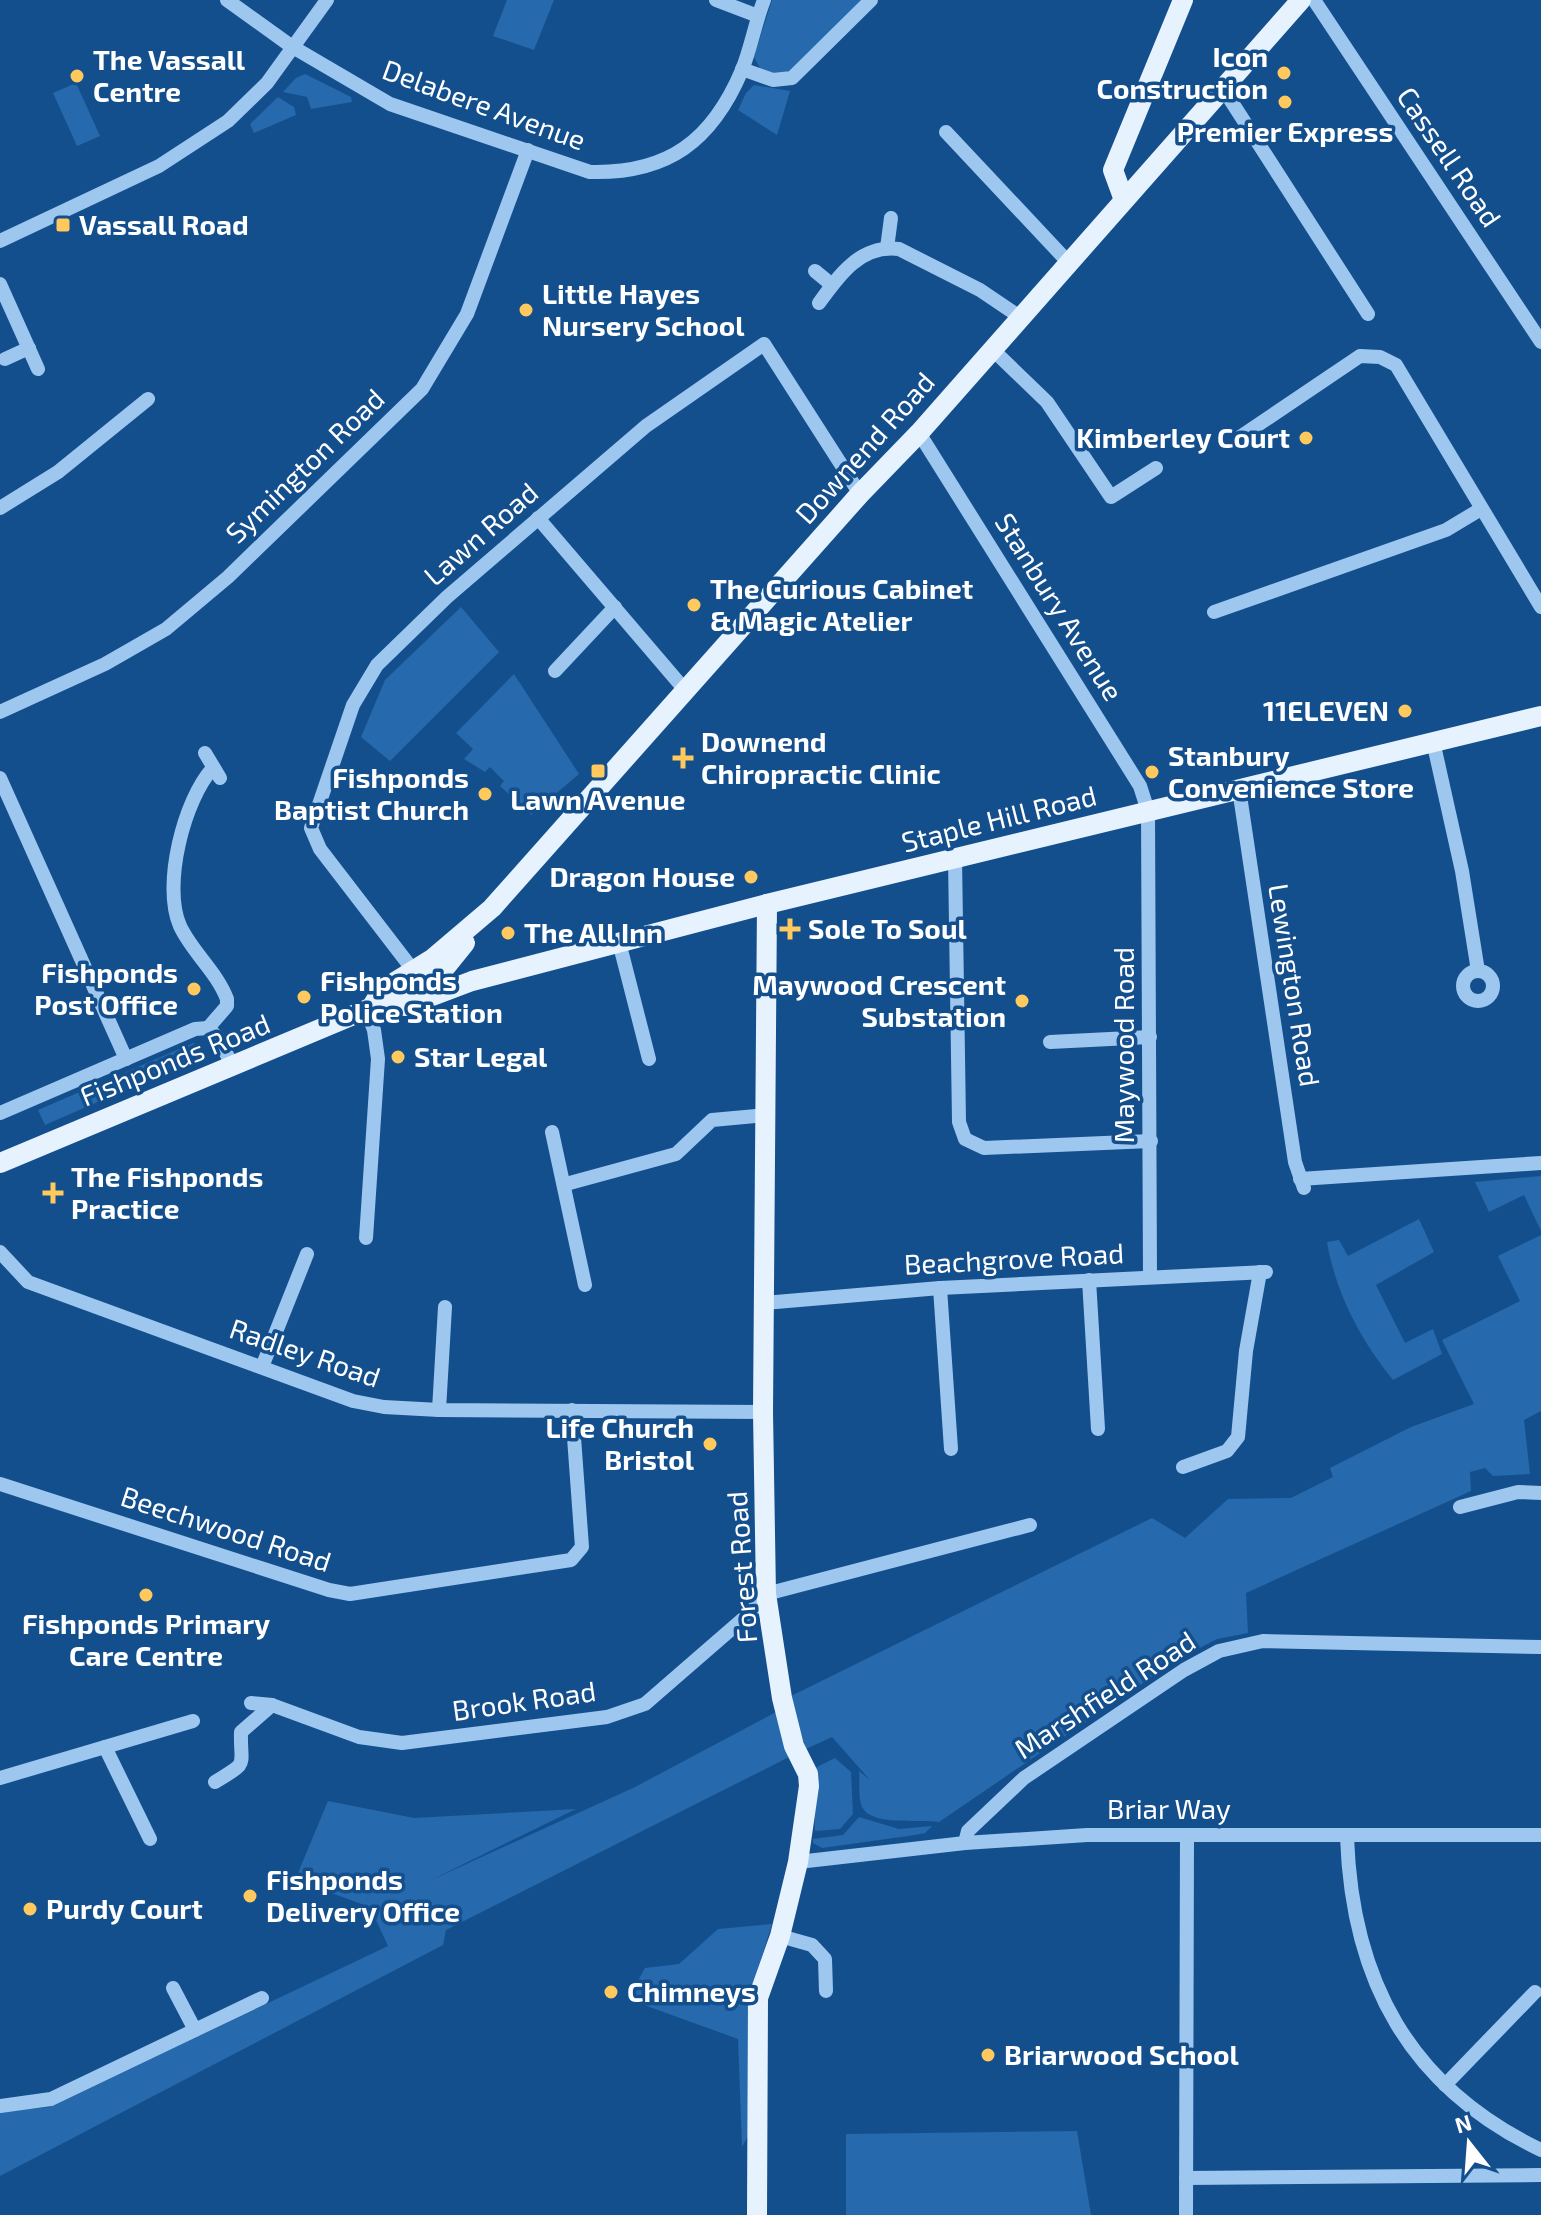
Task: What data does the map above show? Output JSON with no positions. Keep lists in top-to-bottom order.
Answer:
{
  "streets": {
    "main road": [
      "Downend Road",
      "Staple Hill Road",
      "Fishponds Road",
      "Forest Road"
    ],
    "street": [
      "Delabere Avenue",
      "Cassell Road",
      "Symington Road",
      "Lawn Road",
      "Stanbury Avenue",
      "Lewington Road",
      "Maywood Road",
      "Beachgrove Road",
      "Radley Road",
      "Beechwood Road",
      "Marshfield Road",
      "Brook Road",
      "Briar Way"
    ]
  },
  "crossings": [
    ["Delabere Avenue", "Symington Road"],
    ["Downend Road", "Lawn Road"],
    ["Downend Road", "Stanbury Avenue"],
    ["Downend Road", "Staple Hill Road"],
    ["Downend Road", "Fishponds Road"],
    ["Lawn Road", "Fishponds Road"],
    ["Stanbury Avenue", "Staple Hill Road"],
    ["Stanbury Avenue", "Maywood Road"],
    ["Staple Hill Road", "Lewington Road"],
    ["Staple Hill Road", "Maywood Road"],
    ["Staple Hill Road", "Fishponds Road"],
    ["Staple Hill Road", "Forest Road"],
    ["Maywood Road", "Beachgrove Road"],
    ["Beachgrove Road", "Forest Road"],
    ["Radley Road", "Beechwood Road"],
    ["Radley Road", "Forest Road"],
    ["Forest Road", "Brook Road"],
    ["Forest Road", "Briar Way"],
    ["Marshfield Road", "Briar Way"]
  ],
  "places": {
    "other": [
      "Icon Construction",
      "The Vassall Centre",
      "Premier Express",
      "Little Hayes Nursery School",
      "Kimberley Court",
      "The Curious Cabinet & Magic Atelier",
      "11ELEVEN",
      "Stanbury Convenience Store",
      "Fishponds Baptist Church",
      "Dragon House",
      "The All Inn",
      "Fishponds Post Office",
      "Fishponds Police Station",
      "Maywood Crescent Substation",
      "Star Legal",
      "Life Church Bristol",
      "Fishponds Primary Care Centre",
      "Fishponds Delivery Office",
      "Purdy Court",
      "Chimneys",
      "Briarwood School"
    ],
    "transit": ["Vassall Road", "Lawn Avenue"],
    "health": ["Downend Chiropractic Clinic", "Sole To Soul", "The Fishponds Practice"]
  },
  "north": "top"
}
